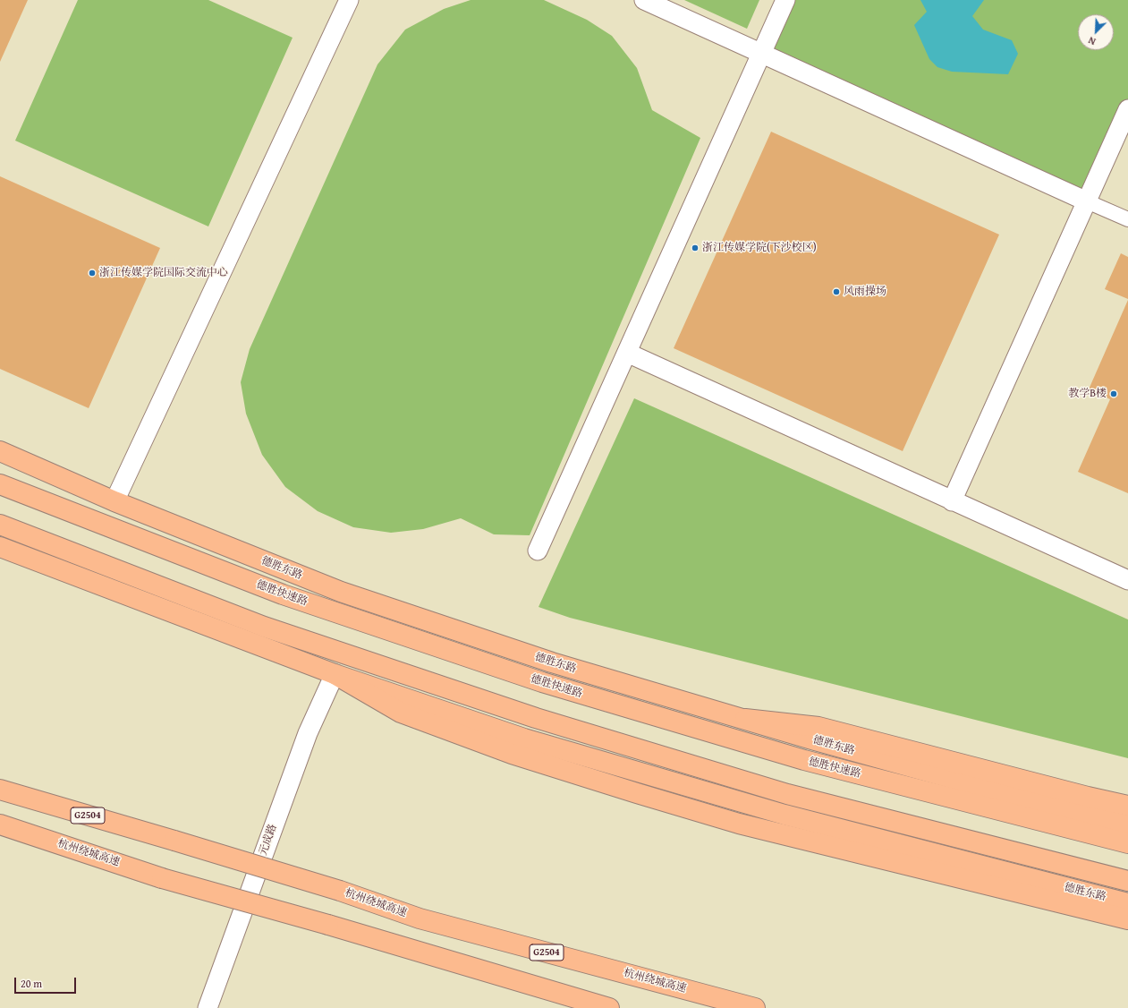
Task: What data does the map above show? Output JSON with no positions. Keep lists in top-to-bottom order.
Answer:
{
  "streets": {
    "main road": [
      "德胜东路",
      "德胜快速路",
      "G2504",
      "杭州绕城高速"
    ],
    "street": ["元成路"]
  },
  "crossings": [
    ["德胜东路", "元成路"]
  ],
  "places": [
    "浙江传媒学院(下沙校区)",
    "浙江传媒学院国际交流中心",
    "风雨操场",
    "教学B楼"
  ],
  "scale_bar": "20 m",
  "north": "bottom left"
}
